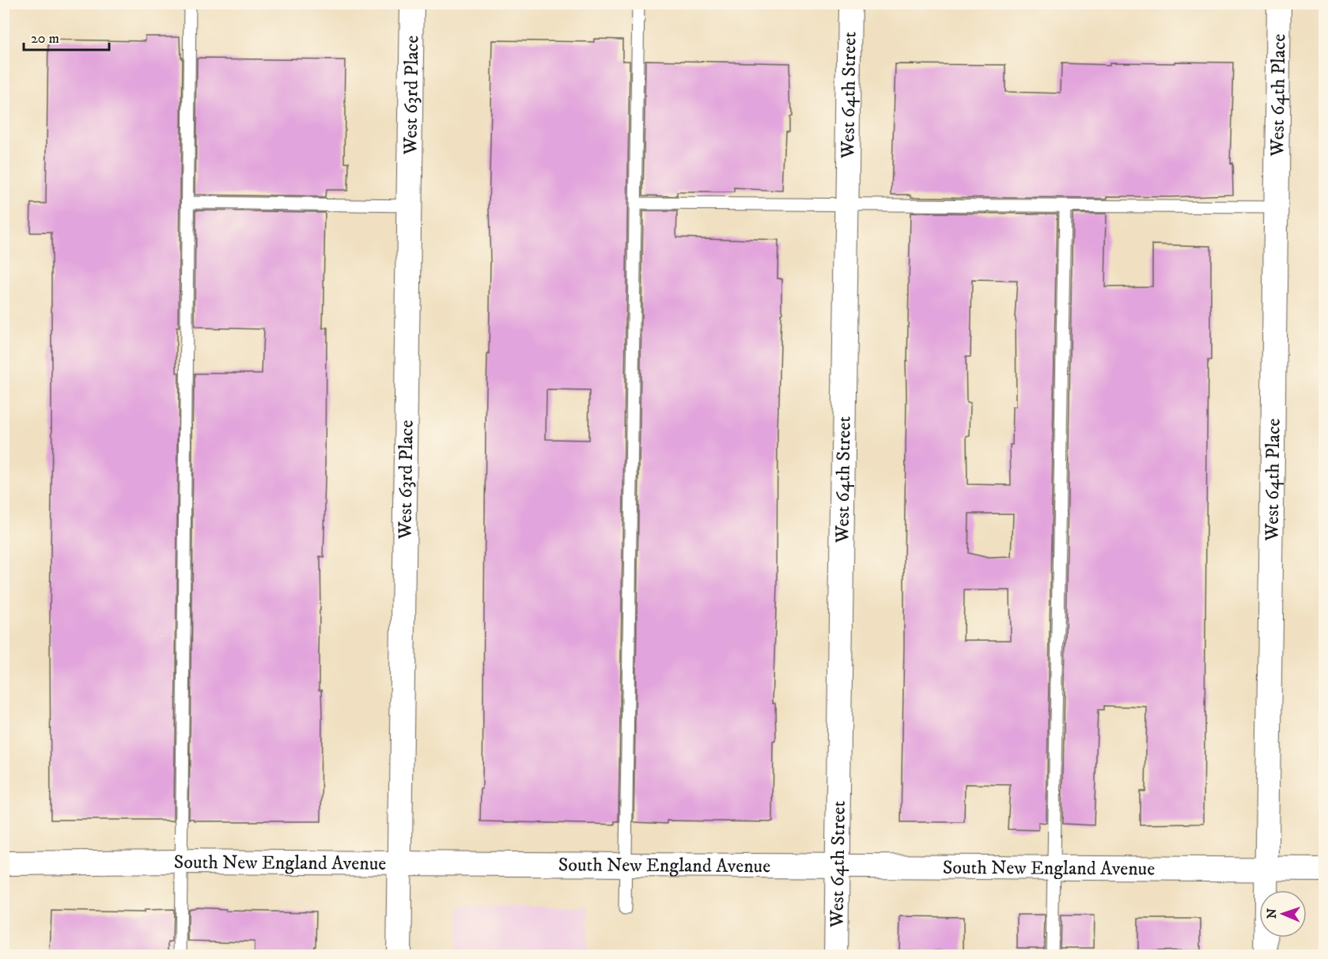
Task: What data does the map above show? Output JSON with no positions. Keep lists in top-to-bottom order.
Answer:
{
  "streets": {
    "street": [
      "West 63rd Place",
      "West 64th Street",
      "West 64th Place",
      "South New England Avenue"
    ]
  },
  "crossings": [
    ["West 63rd Place", "South New England Avenue"],
    ["West 64th Street", "South New England Avenue"],
    ["West 64th Place", "South New England Avenue"]
  ],
  "scale_bar": "20 m",
  "north": "left"
}
